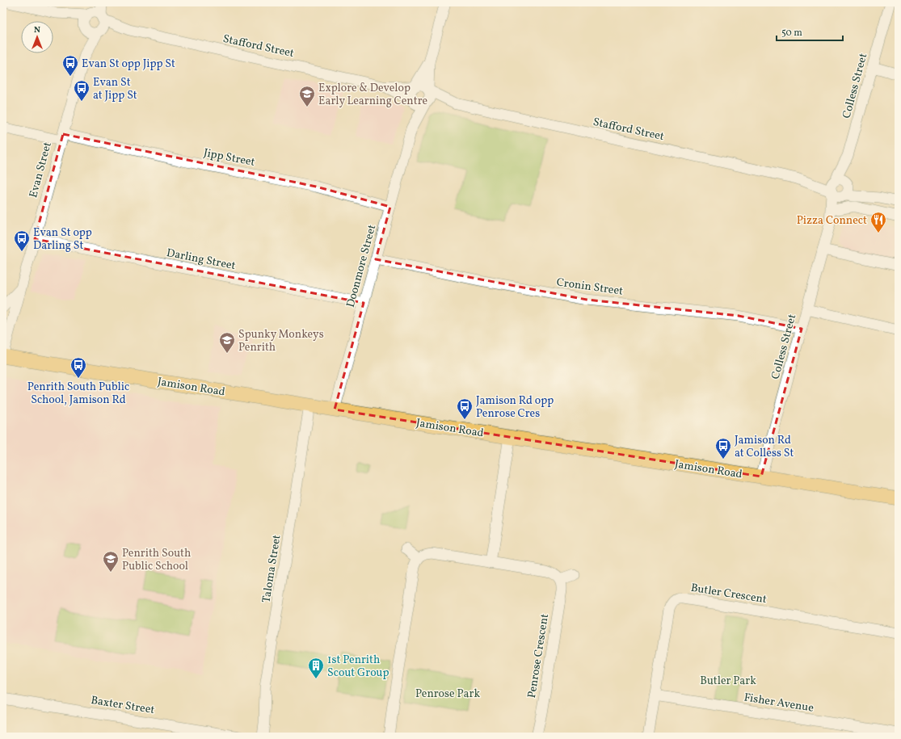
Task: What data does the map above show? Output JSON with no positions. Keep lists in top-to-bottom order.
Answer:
{
  "streets": {
    "main road": ["Jamison Road"],
    "street": [
      "Stafford Street",
      "Colless Street",
      "Jipp Street",
      "Evan Street",
      "Darling Street",
      "Doonmore Street",
      "Cronin Street",
      "Taloma Street",
      "Butler Crescent",
      "Penrose Crescent",
      "Fisher Avenue",
      "Baxter Street"
    ]
  },
  "crossings": [
    ["Stafford Street", "Colless Street"],
    ["Stafford Street", "Evan Street"],
    ["Stafford Street", "Doonmore Street"],
    ["Colless Street", "Cronin Street"],
    ["Colless Street", "Jamison Road"],
    ["Jipp Street", "Evan Street"],
    ["Jipp Street", "Doonmore Street"],
    ["Evan Street", "Darling Street"],
    ["Evan Street", "Jamison Road"],
    ["Darling Street", "Doonmore Street"],
    ["Doonmore Street", "Cronin Street"],
    ["Doonmore Street", "Jamison Road"],
    ["Jamison Road", "Taloma Street"],
    ["Butler Crescent", "Fisher Avenue"]
  ],
  "parks": ["Butler Park", "Penrose Park"],
  "places": {
    "bus stop": [
      "Evan St opp Jipp St",
      "Evan St at Jipp St",
      "Evan St opp Darling St",
      "Penrith South Public School, Jamison Rd",
      "Jamison Rd opp Penrose Cres",
      "Jamison Rd at Colless St"
    ],
    "school or university": ["Explore & Develop Early Learning Centre", "Spunky Monkeys Penrith", "Penrith South Public School"],
    "restaurant": ["Pizza Connect"],
    "building": ["1st Penrith Scout Group"]
  },
  "scale_bar": "50 m",
  "north": "top"
}
